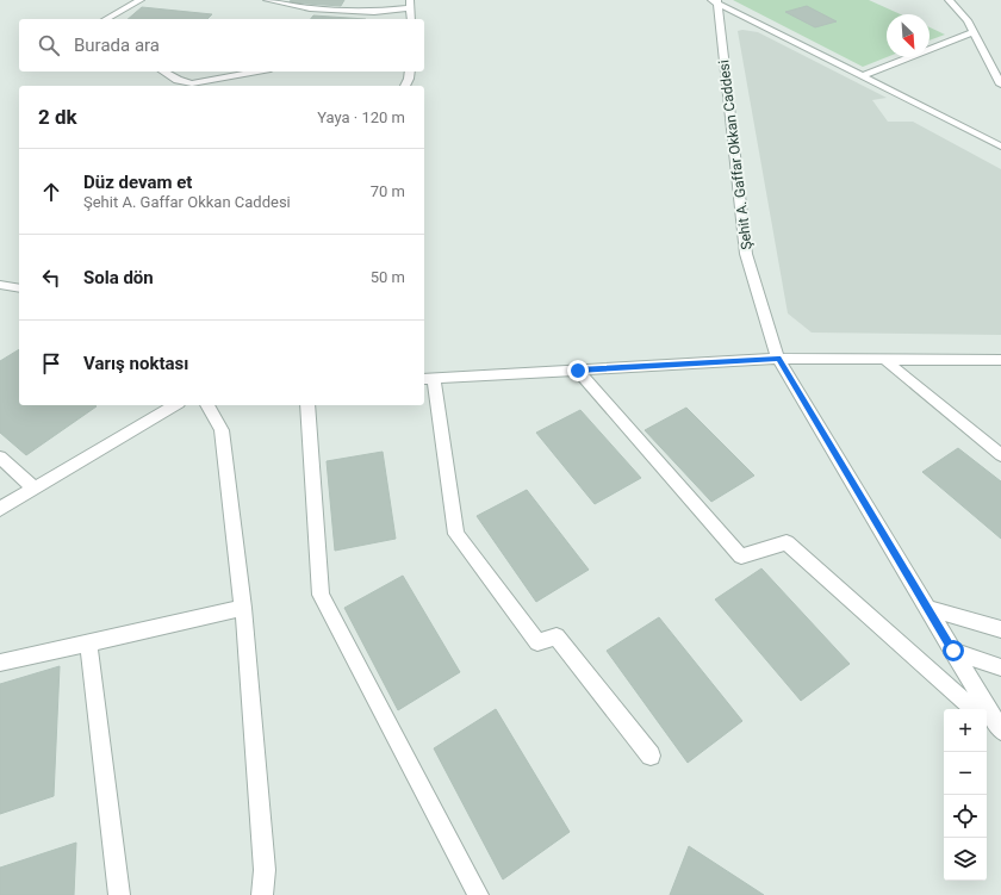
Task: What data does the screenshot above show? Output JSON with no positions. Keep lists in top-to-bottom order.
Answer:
{
  "streets": {
    "street": ["Şehit A. Gaffar Okkan Caddesi"]
  },
  "north": "bottom right",
  "page": {
    "search": "Burada ara",
    "heading": ["2 dk", "Yaya · 120 m"],
    "list": [
      ["Düz devam et", "Şehit A. Gaffar Okkan Caddesi", "70 m"],
      ["Sola dön", "50 m"],
      "Varış noktası"
    ],
    "map_buttons": ["+", "−"]
  }
}
